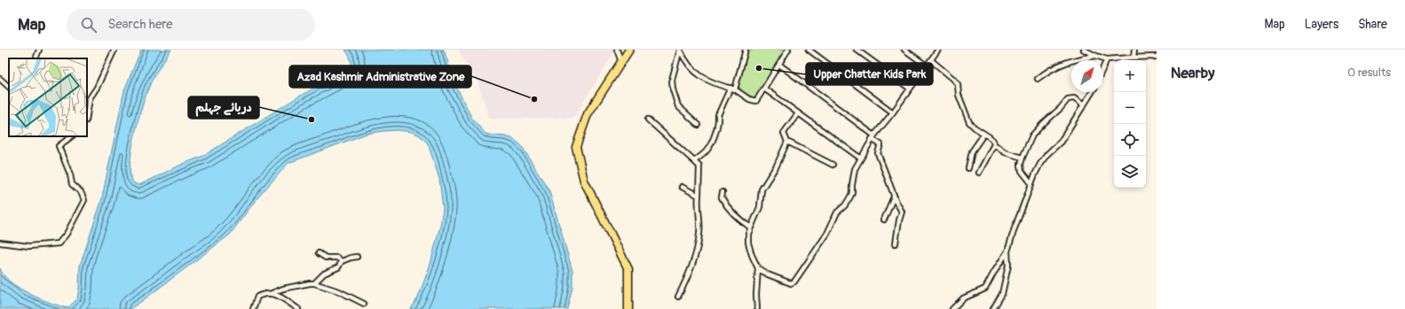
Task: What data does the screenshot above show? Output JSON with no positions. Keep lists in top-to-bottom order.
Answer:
{
  "places": ["Upper Chatter Kids Park", "Azad Kashmir Administrative Zone", "دریائے جہلم"],
  "north": "top right",
  "page": {
    "header": "Map",
    "search": "Search here",
    "nav": ["Map", "Layers", "Share"],
    "heading": ["Nearby", "0 results"],
    "map_buttons": ["+", "−"]
  }
}
